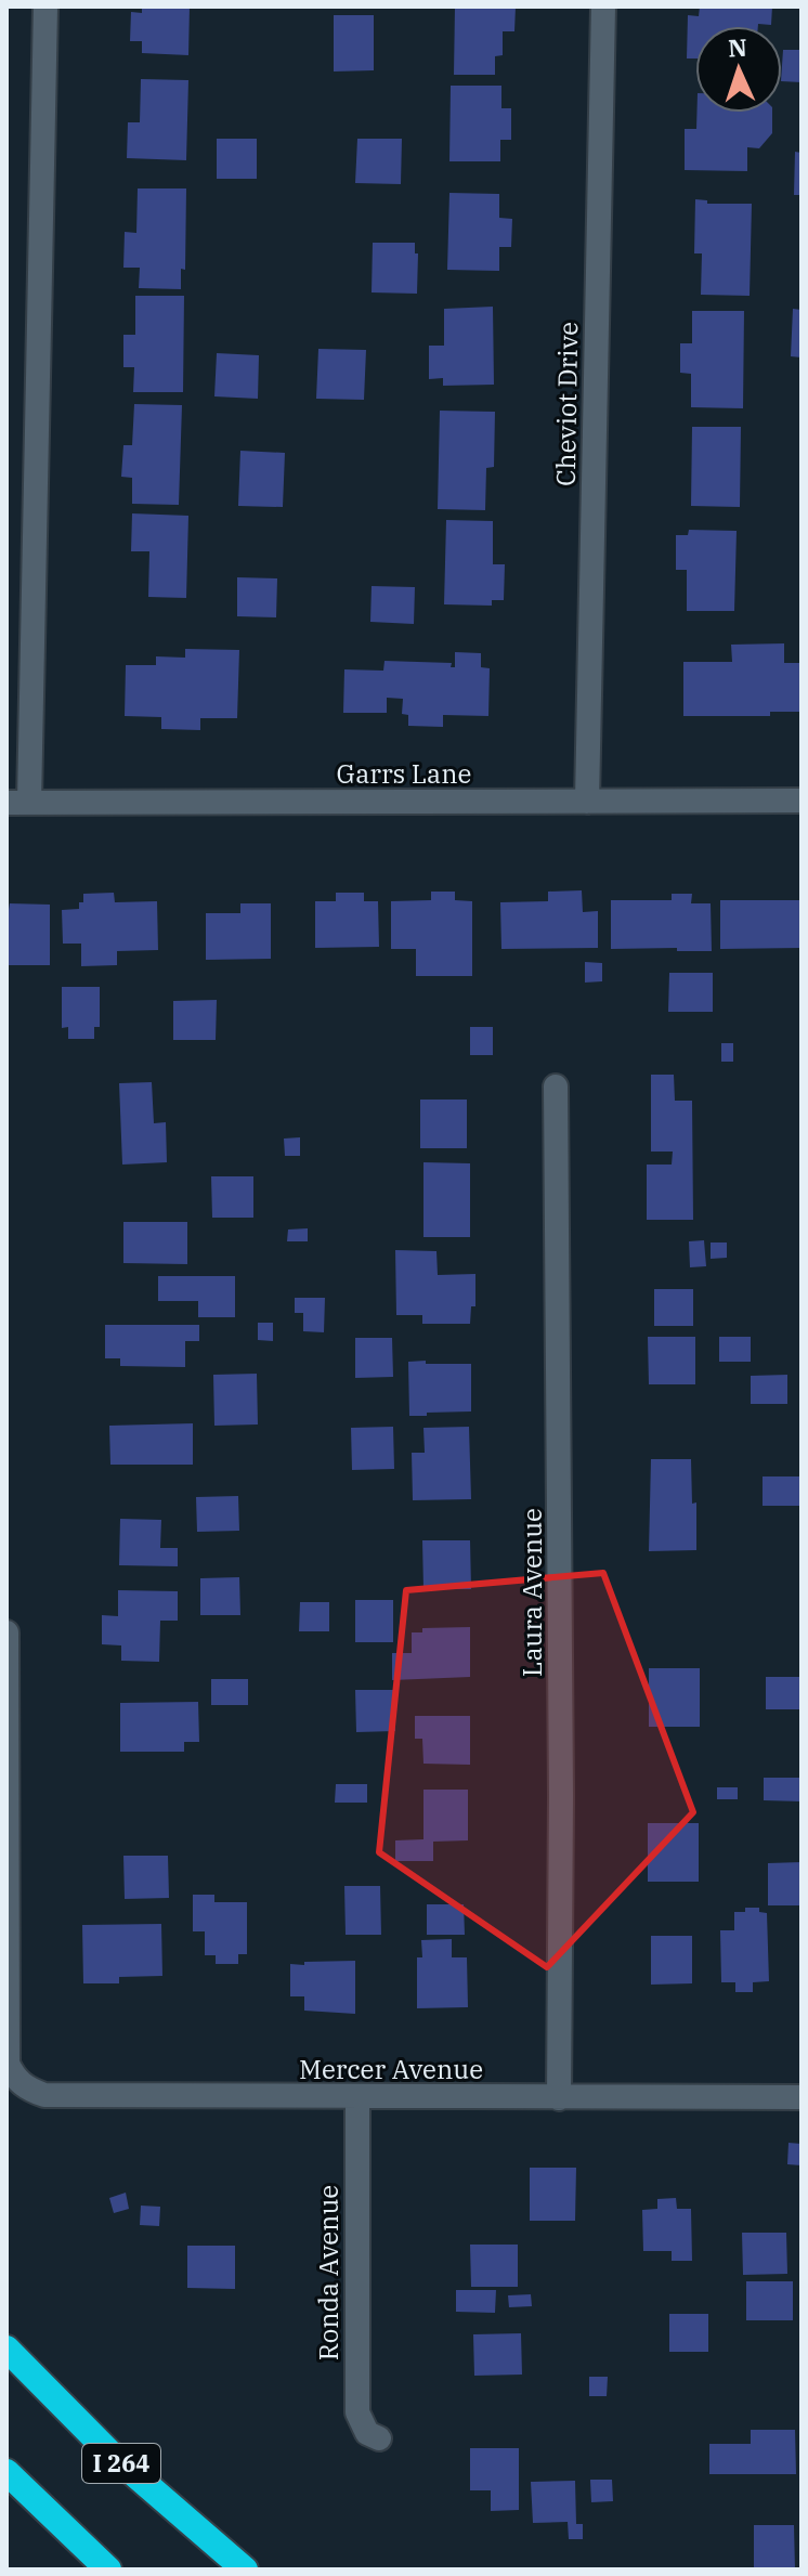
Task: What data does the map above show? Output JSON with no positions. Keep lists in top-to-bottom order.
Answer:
{
  "streets": {
    "highway": ["I 264"],
    "street": [
      "Cheviot Drive",
      "Garrs Lane",
      "Laura Avenue",
      "Mercer Avenue",
      "Ronda Avenue"
    ]
  },
  "crossings": [
    ["Cheviot Drive", "Garrs Lane"],
    ["Laura Avenue", "Mercer Avenue"],
    ["Mercer Avenue", "Ronda Avenue"]
  ],
  "north": "top"
}
